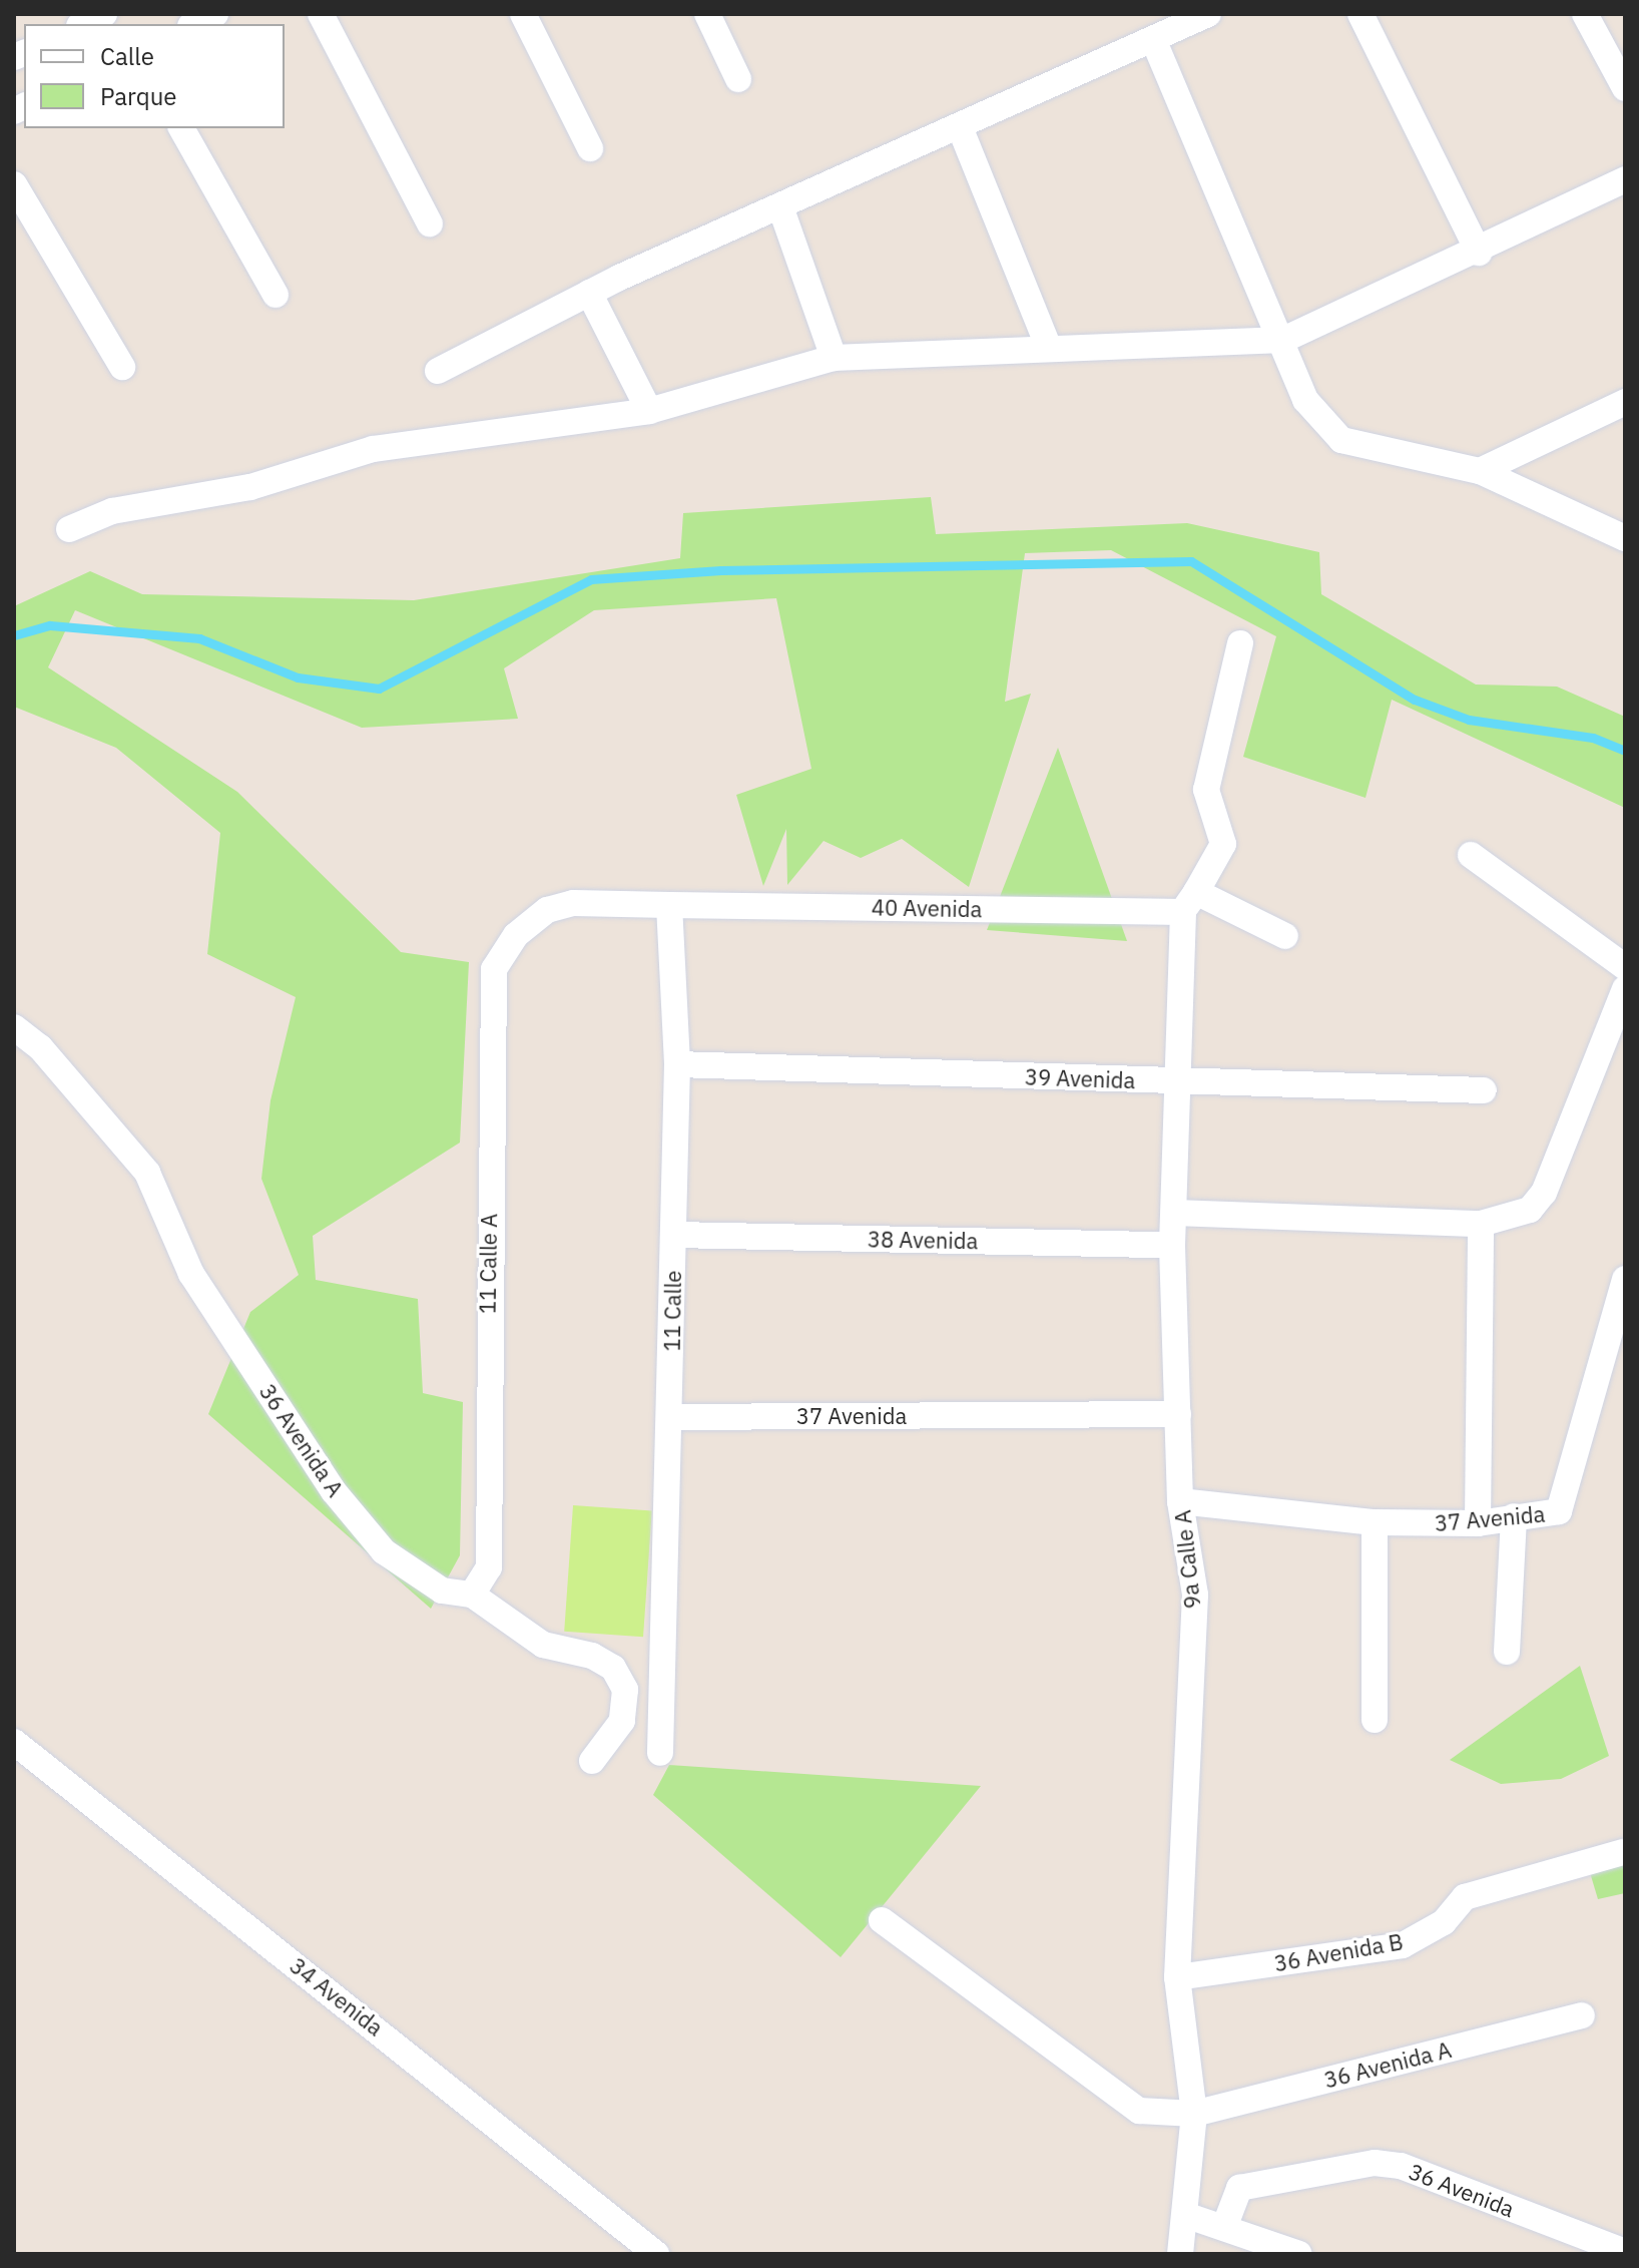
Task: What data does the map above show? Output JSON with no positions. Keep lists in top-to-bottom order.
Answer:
{
  "streets": {
    "street": [
      "40 Avenida",
      "39 Avenida",
      "38 Avenida",
      "11 Calle A",
      "11 Calle",
      "37 Avenida",
      "36 Avenida A",
      "9a Calle A",
      "36 Avenida B",
      "34 Avenida",
      "36 Avenida"
    ]
  },
  "crossings": [
    ["40 Avenida", "11 Calle A"],
    ["40 Avenida", "11 Calle"],
    ["40 Avenida", "9a Calle A"],
    ["39 Avenida", "11 Calle"],
    ["39 Avenida", "9a Calle A"],
    ["38 Avenida", "11 Calle"],
    ["38 Avenida", "9a Calle A"],
    ["11 Calle A", "11 Calle"],
    ["11 Calle A", "36 Avenida A"],
    ["11 Calle", "37 Avenida"],
    ["37 Avenida", "9a Calle A"],
    ["36 Avenida A", "9a Calle A"],
    ["9a Calle A", "36 Avenida B"]
  ],
  "legend": ["Calle", "Parque"]
}
